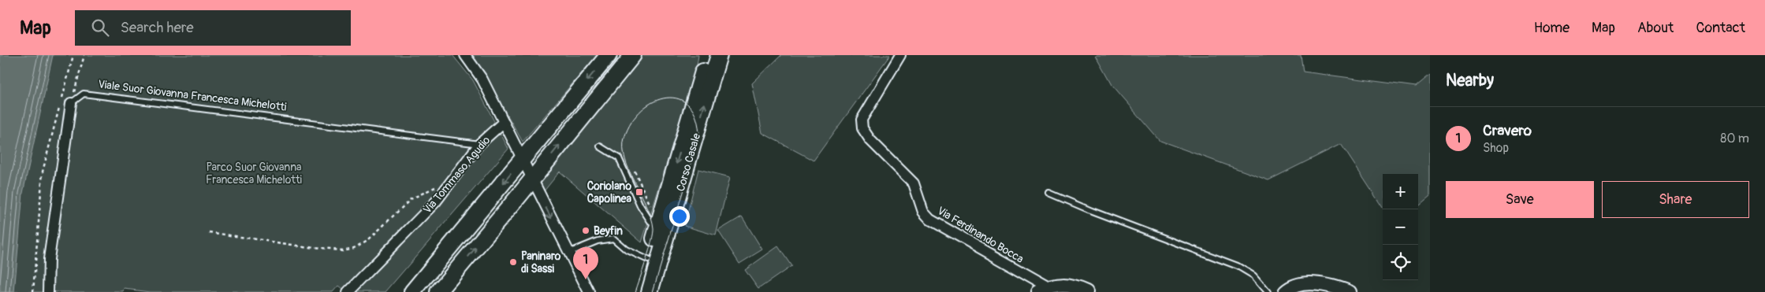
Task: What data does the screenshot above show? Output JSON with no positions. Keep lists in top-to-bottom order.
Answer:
{
  "streets": {
    "main road": ["Corso Casale"],
    "street": ["Via Tommaso Agudio", "Via Ferdinando Bocca"],
    "lane": ["Viale Suor Giovanna Francesca Michelotti"]
  },
  "crossings": [
    ["Viale Suor Giovanna Francesca Michelotti", "Via Tommaso Agudio"]
  ],
  "parks": ["Parco Suor Giovanna Francesca Michelotti"],
  "places": {
    "transit": ["Coriolano Capolinea"],
    "other": ["Beyfin", "Paninaro di Sassi"]
  },
  "page": {
    "header": "Map",
    "search": "Search here",
    "nav": [
      "Home",
      "Map",
      "About",
      "Contact"
    ],
    "heading": "Nearby",
    "list": [
      {
        "mark": "1",
        "name": "Cravero",
        "note": "Shop",
        "value": "80 m"
      }
    ],
    "buttons": ["Save", "Share"],
    "map_buttons": ["+", "−"],
    "pins": "1"
  }
}
